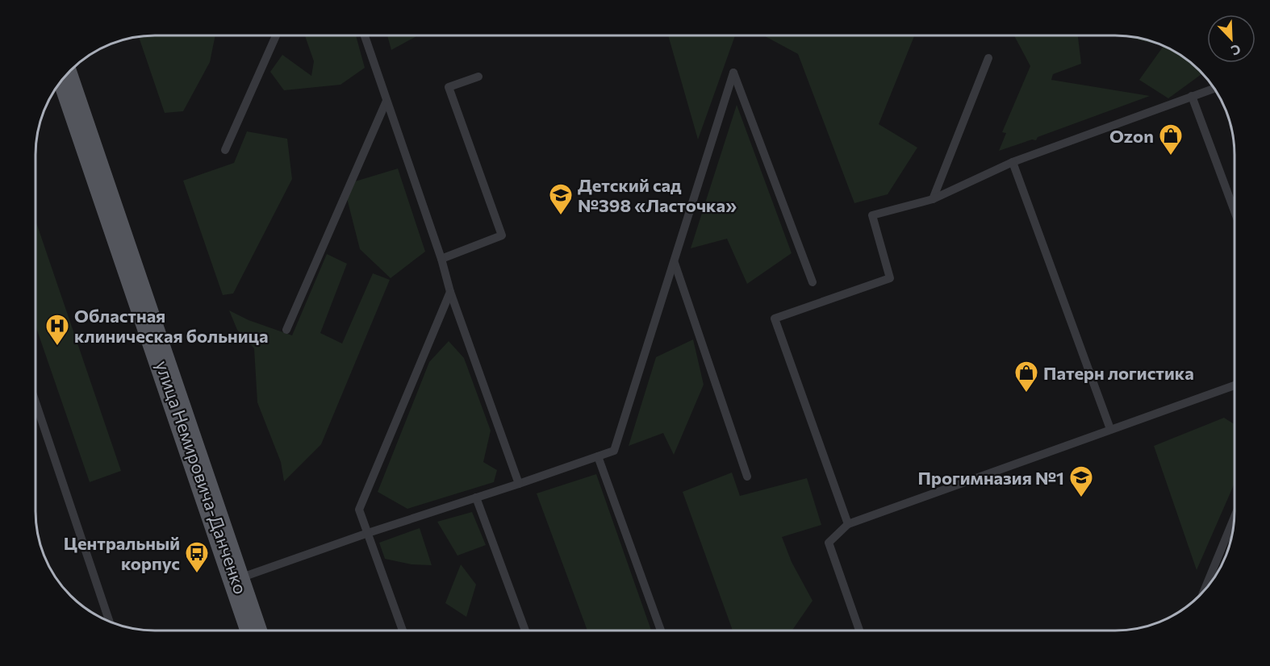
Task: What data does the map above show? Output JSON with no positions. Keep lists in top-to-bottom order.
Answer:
{
  "streets": {
    "main road": ["улица Немировича-Данченко"]
  },
  "places": {
    "shop": ["Ozon", "Патерн логистика"],
    "school or university": ["Детский сад №398 «Ласточка»", "Прогимназия №1"],
    "hospital": ["Областная клиническая больница"],
    "bus stop": ["Центральный корпус"]
  },
  "north": "bottom right"
}
